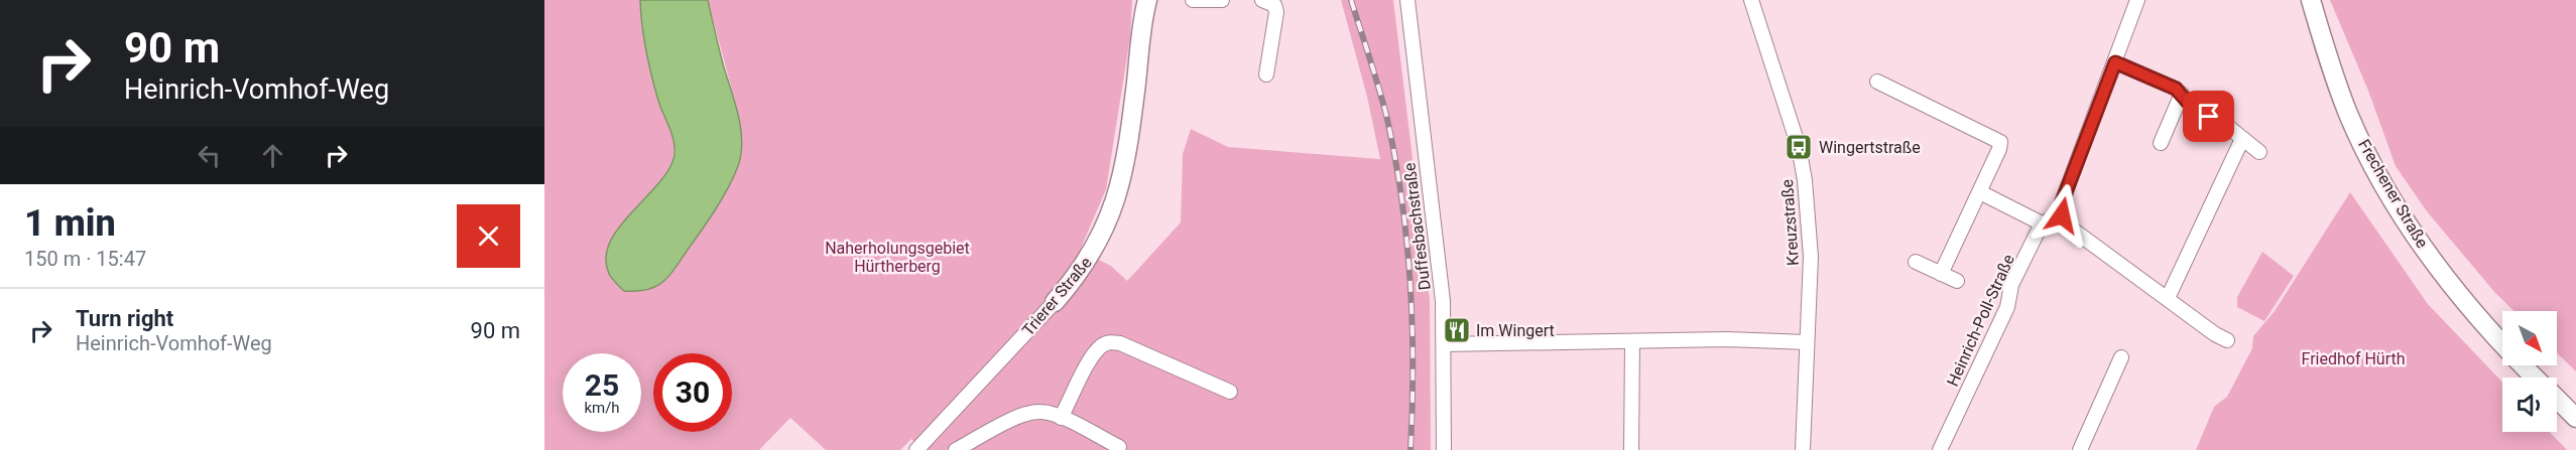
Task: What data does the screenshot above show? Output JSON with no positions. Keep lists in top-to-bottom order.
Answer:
{
  "streets": {
    "main road": ["Frechener Straße", "Trierer Straße"],
    "street": ["Kreuzstraße", "Duffesbachstraße", "Heinrich-Poll-Straße"]
  },
  "parks": ["Naherholungsgebiet Hürtherberg", "Friedhof Hürth"],
  "places": {
    "bus stop": ["Wingertstraße"],
    "restaurant": ["Im Wingert"]
  },
  "north": "bottom right",
  "page": {
    "turn": ["90 m", "Heinrich-Vomhof-Weg"],
    "heading": ["1 min", "150 m · 15:47"],
    "list": [
      {
        "name": "Turn right",
        "note": "Heinrich-Vomhof-Weg",
        "value": "90 m"
      }
    ],
    "speed": "25 km/h",
    "limit": "30"
  }
}
